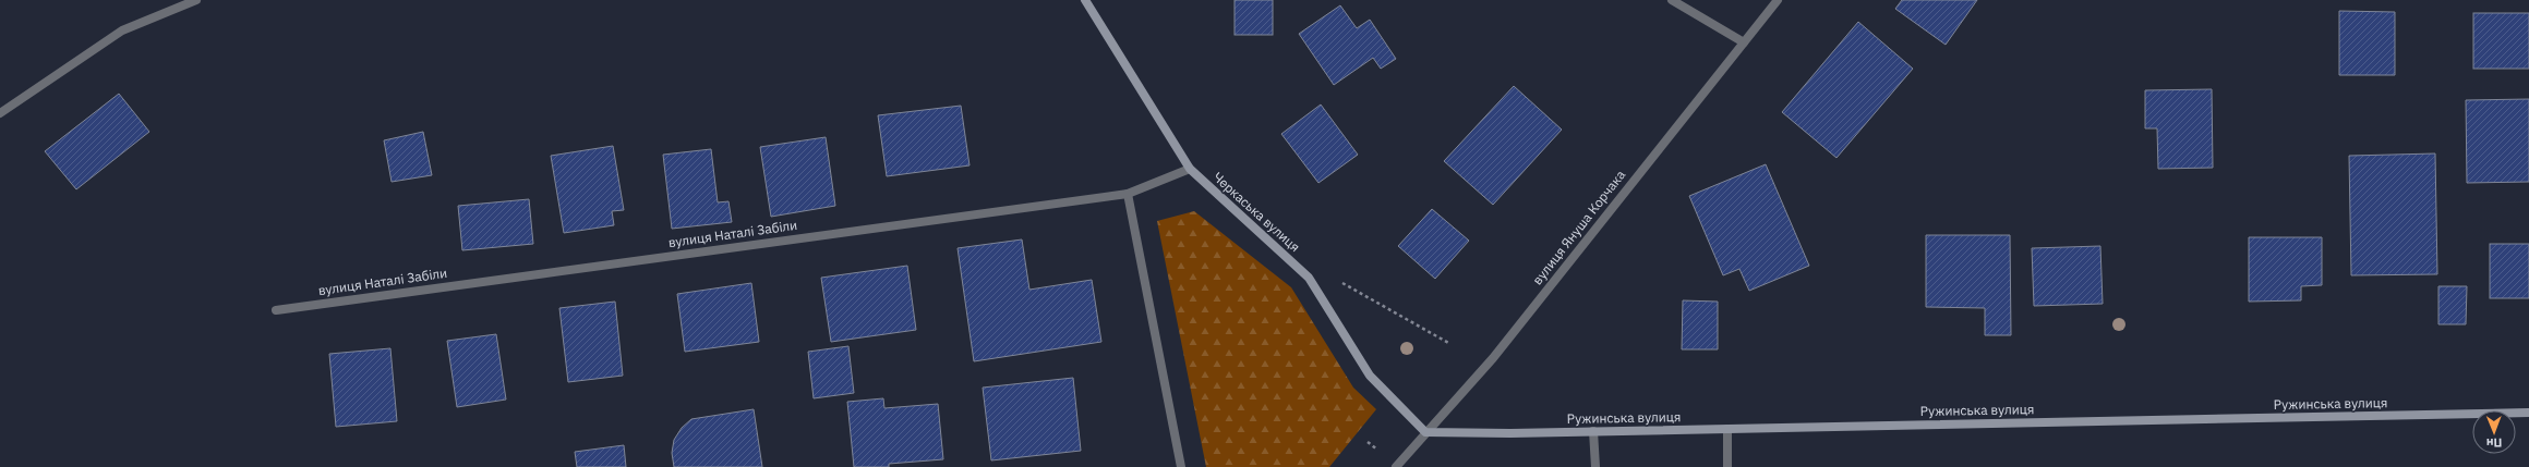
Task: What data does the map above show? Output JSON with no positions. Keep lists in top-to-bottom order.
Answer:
{
  "streets": {
    "street": [
      "Черкаська вулиця",
      "вулиця Януша Корчака",
      "вулиця Наталі Забіли",
      "Ружинська вулиця"
    ]
  },
  "crossings": [
    ["Черкаська вулиця", "вулиця Януша Корчака"],
    ["Черкаська вулиця", "вулиця Наталі Забіли"],
    ["Черкаська вулиця", "Ружинська вулиця"],
    ["вулиця Януша Корчака", "Ружинська вулиця"]
  ],
  "north": "bottom"
}
